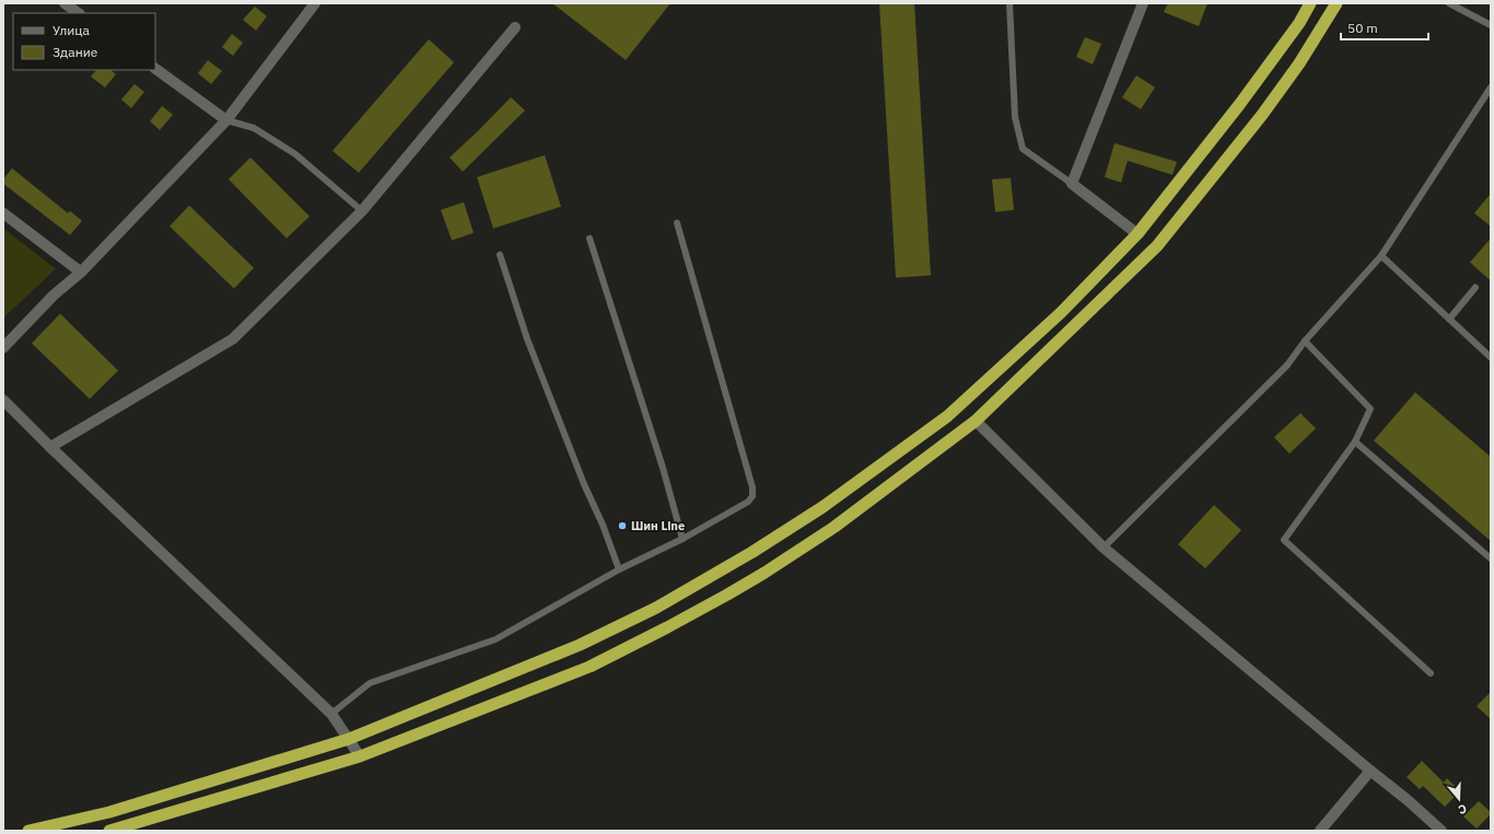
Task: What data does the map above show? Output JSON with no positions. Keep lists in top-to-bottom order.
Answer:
{
  "places": ["Шин Line"],
  "legend": ["Улица", "Здание"],
  "scale_bar": "50 m",
  "north": "bottom"
}
